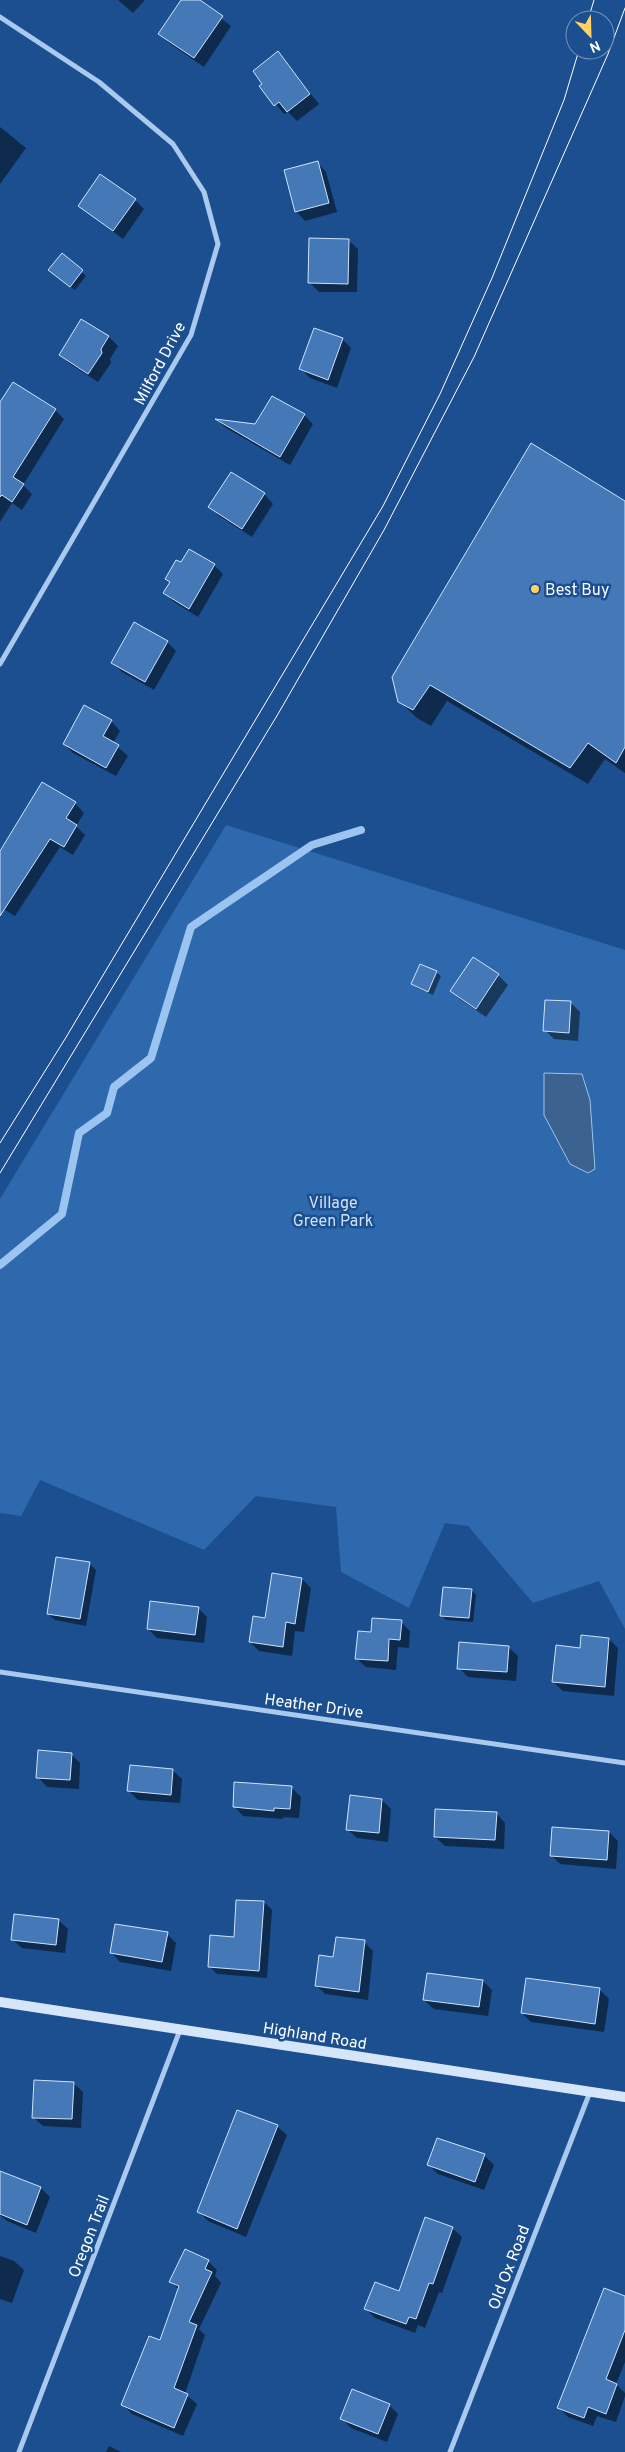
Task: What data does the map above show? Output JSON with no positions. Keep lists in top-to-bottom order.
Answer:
{
  "streets": {
    "street": [
      "Milford Drive",
      "Heather Drive",
      "Highland Road",
      "Oregon Trail",
      "Old Ox Road"
    ]
  },
  "crossings": [
    ["Highland Road", "Oregon Trail"],
    ["Highland Road", "Old Ox Road"]
  ],
  "parks": ["Village Green Park"],
  "places": ["Best Buy"],
  "north": "bottom right"
}
